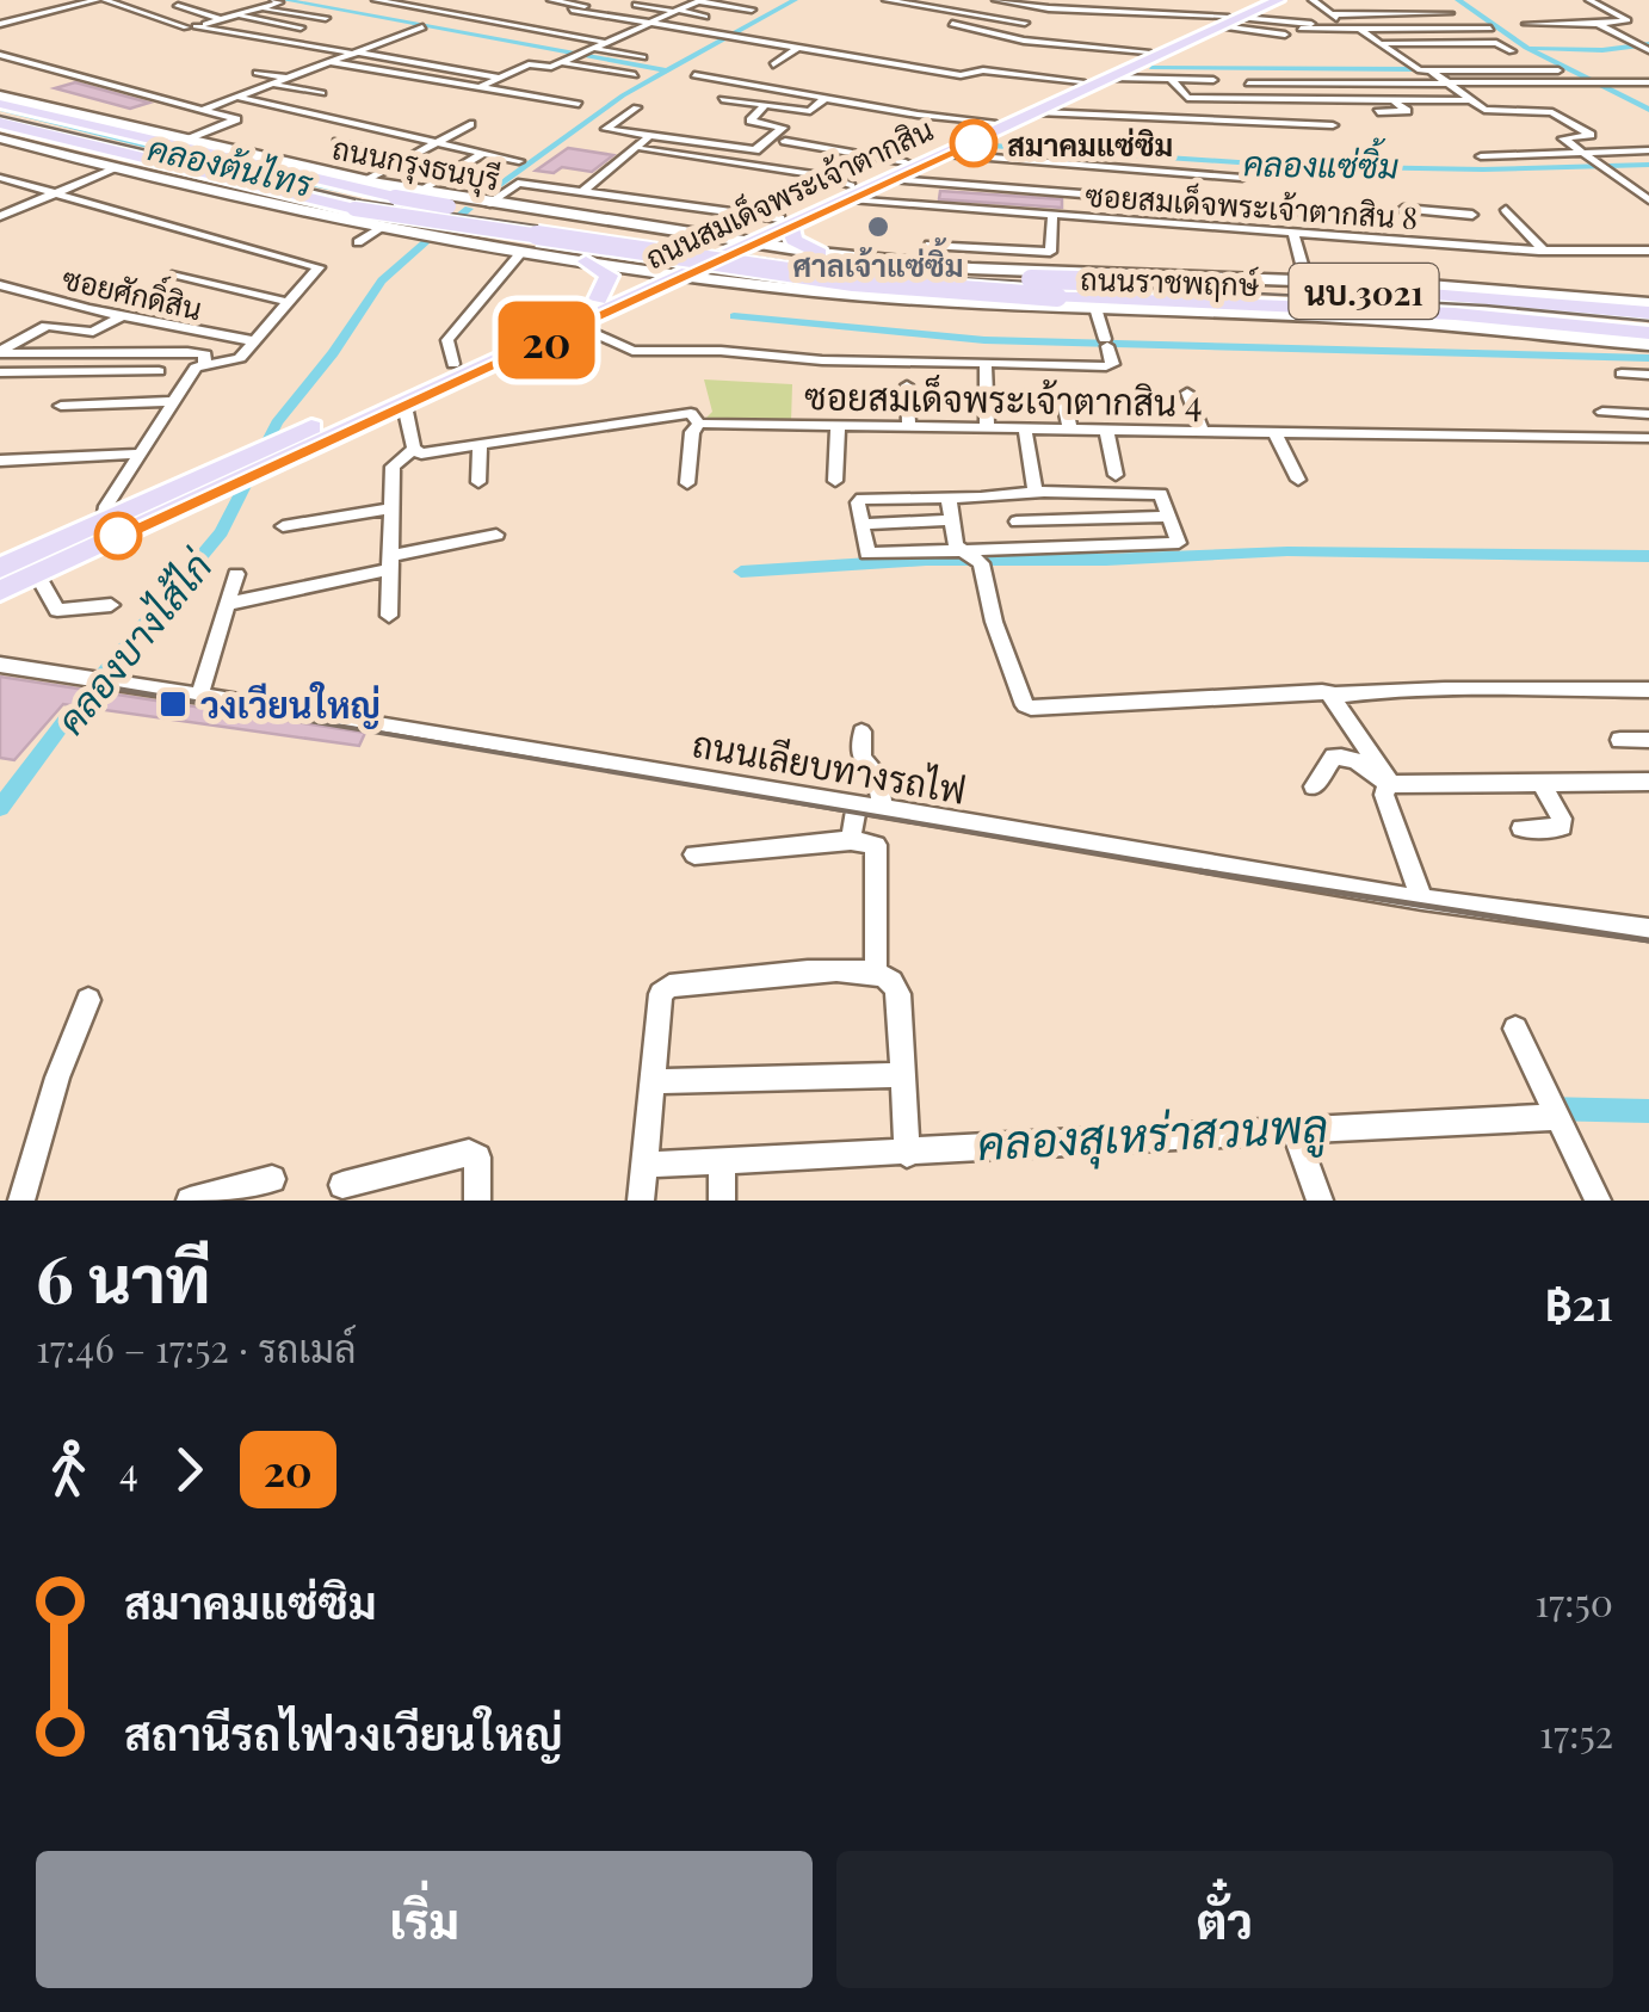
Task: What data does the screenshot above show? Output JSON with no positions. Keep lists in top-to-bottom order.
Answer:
{
  "streets": {
    "main road": [
      "ถนนกรุงธนบุรี",
      "ถนนสมเด็จพระเจ้าตากสิน",
      "ถนนราชพฤกษ์",
      "นบ.3021"
    ],
    "street": [
      "ซอยสมเด็จพระเจ้าตากสิน 8",
      "ซอยศักดิ์สิน",
      "ซอยสมเด็จพระเจ้าตากสิน 4",
      "ถนนเลียบทางรถไฟ"
    ]
  },
  "crossings": [
    ["ถนนกรุงธนบุรี", "ถนนสมเด็จพระเจ้าตากสิน"],
    ["ถนนกรุงธนบุรี", "ถนนราชพฤกษ์"],
    ["ถนนสมเด็จพระเจ้าตากสิน", "ซอยสมเด็จพระเจ้าตากสิน 8"],
    ["ถนนสมเด็จพระเจ้าตากสิน", "ถนนราชพฤกษ์"]
  ],
  "water": [
    "คลองแซ่ซิ้ม",
    "คลองต้นไทร",
    "คลองบางไส้ไก่",
    "คลองสุเหร่าสวนพลู"
  ],
  "places": {
    "other": ["สมาคมแซ่ซิม", "ศาลเจ้าแซ่ซิ้ม"],
    "transit": ["วงเวียนใหญ่"]
  },
  "lines": ["bus line 20"],
  "page": {
    "on_map": "20",
    "heading": ["6 นาที", "17:46 – 17:52 · รถเมล์", "฿21"],
    "legs": ["4", "20"],
    "list": [
      {
        "name": "สมาคมแซ่ซิม",
        "value": "17:50"
      },
      {
        "name": "สถานีรถไฟวงเวียนใหญ่",
        "value": "17:52"
      }
    ],
    "buttons": ["เริ่ม", "ตั๋ว"]
  }
}
